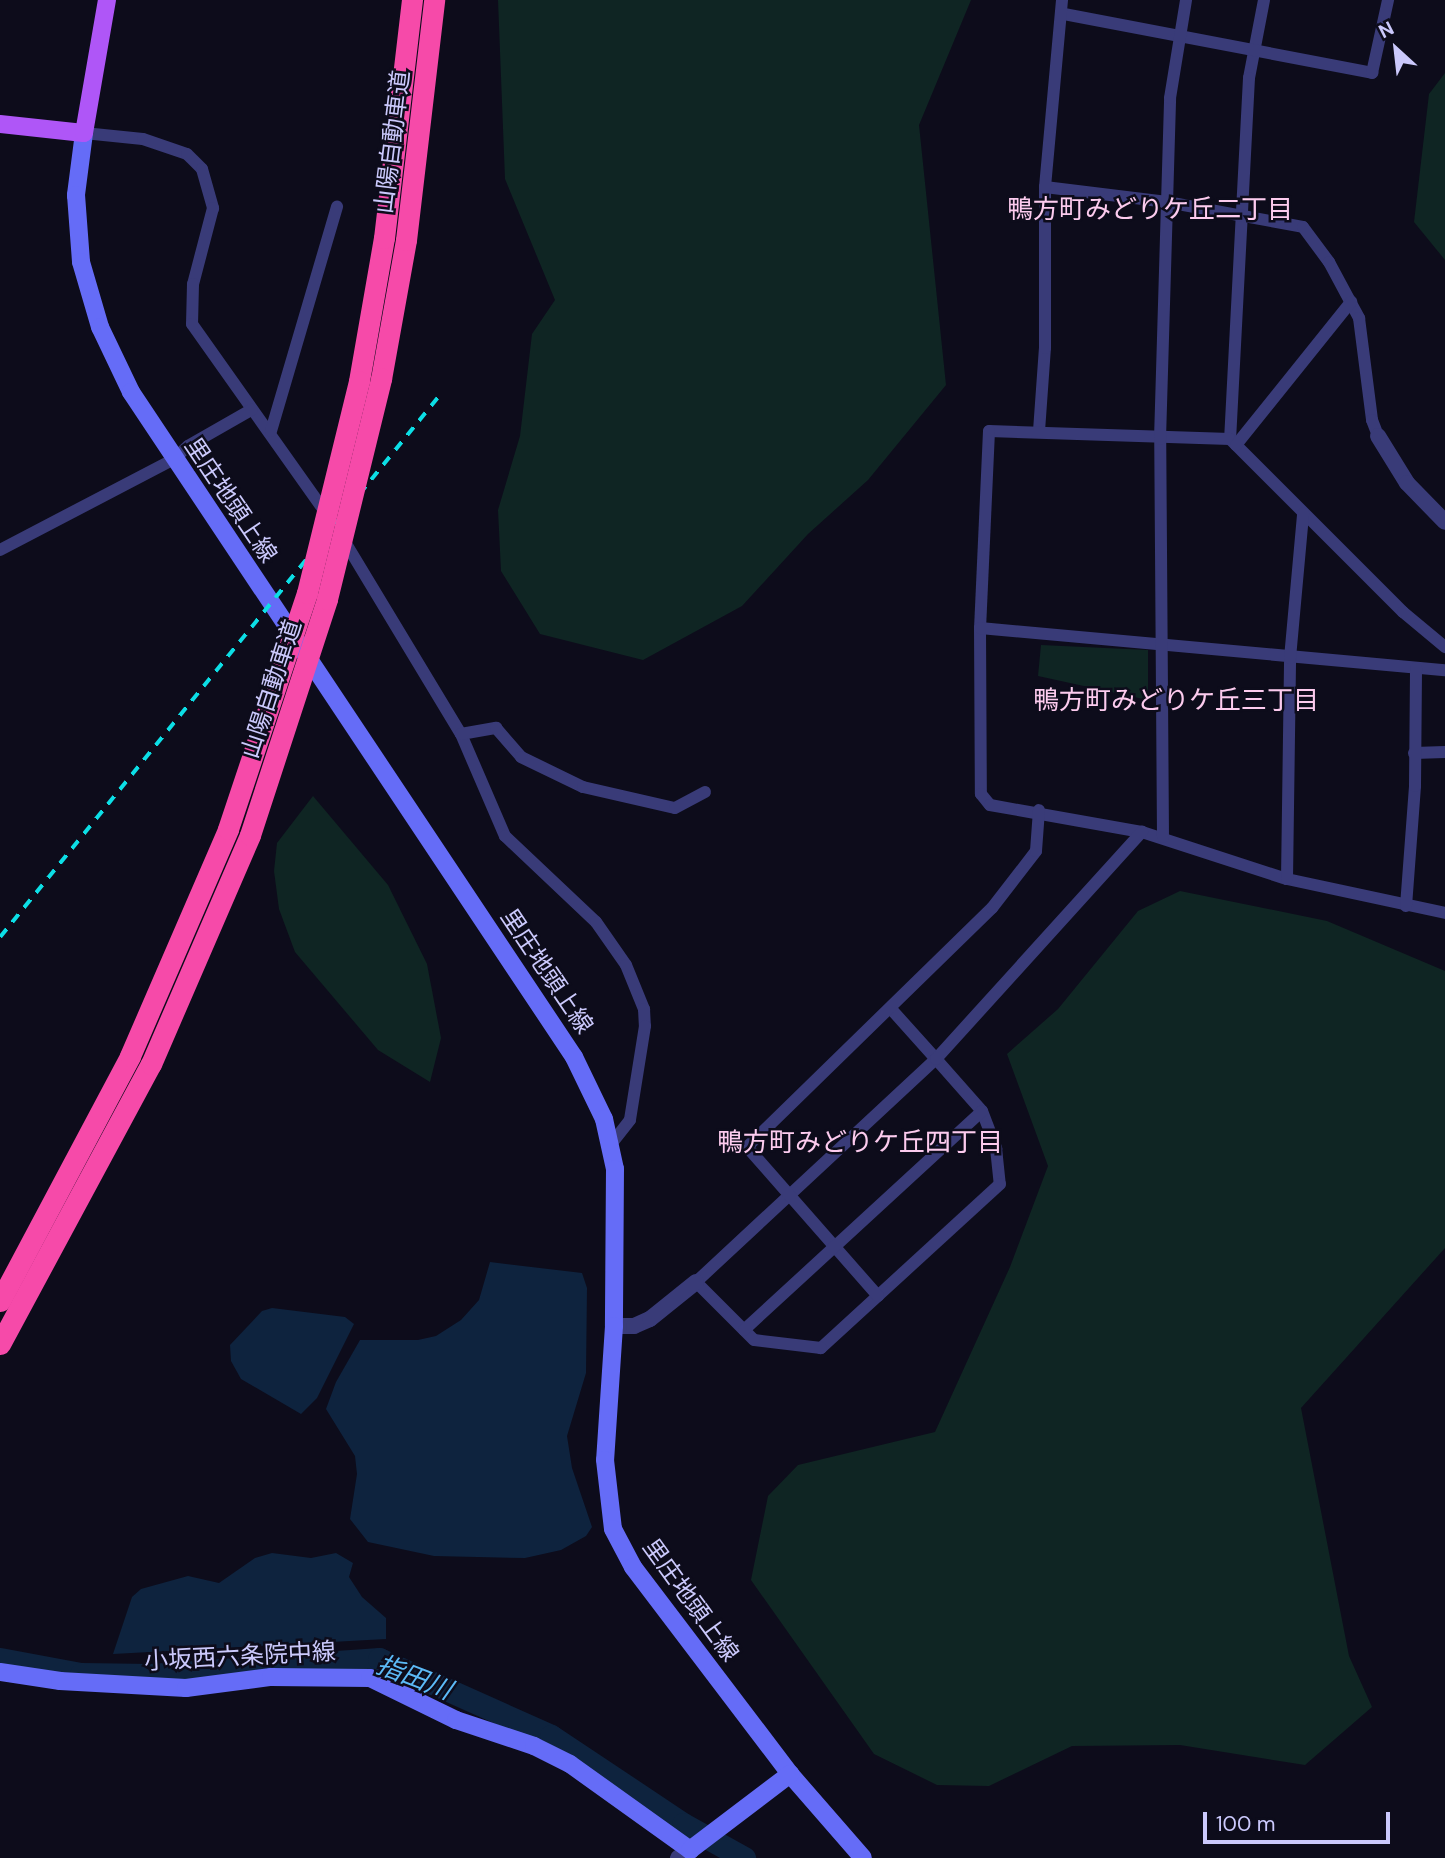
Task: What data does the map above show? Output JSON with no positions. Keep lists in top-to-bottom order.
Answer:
{
  "streets": {
    "highway": ["山陽自動車道"],
    "main road": ["里庄地頭上線", "小坂西六条院中線"]
  },
  "crossings": [
    ["里庄地頭上線", "小坂西六条院中線"]
  ],
  "districts": ["鴨方町みどりケ丘二丁目", "鴨方町みどりケ丘三丁目", "鴨方町みどりケ丘四丁目"],
  "water": ["指田川"],
  "scale_bar": "100 m",
  "north": "top left"
}
